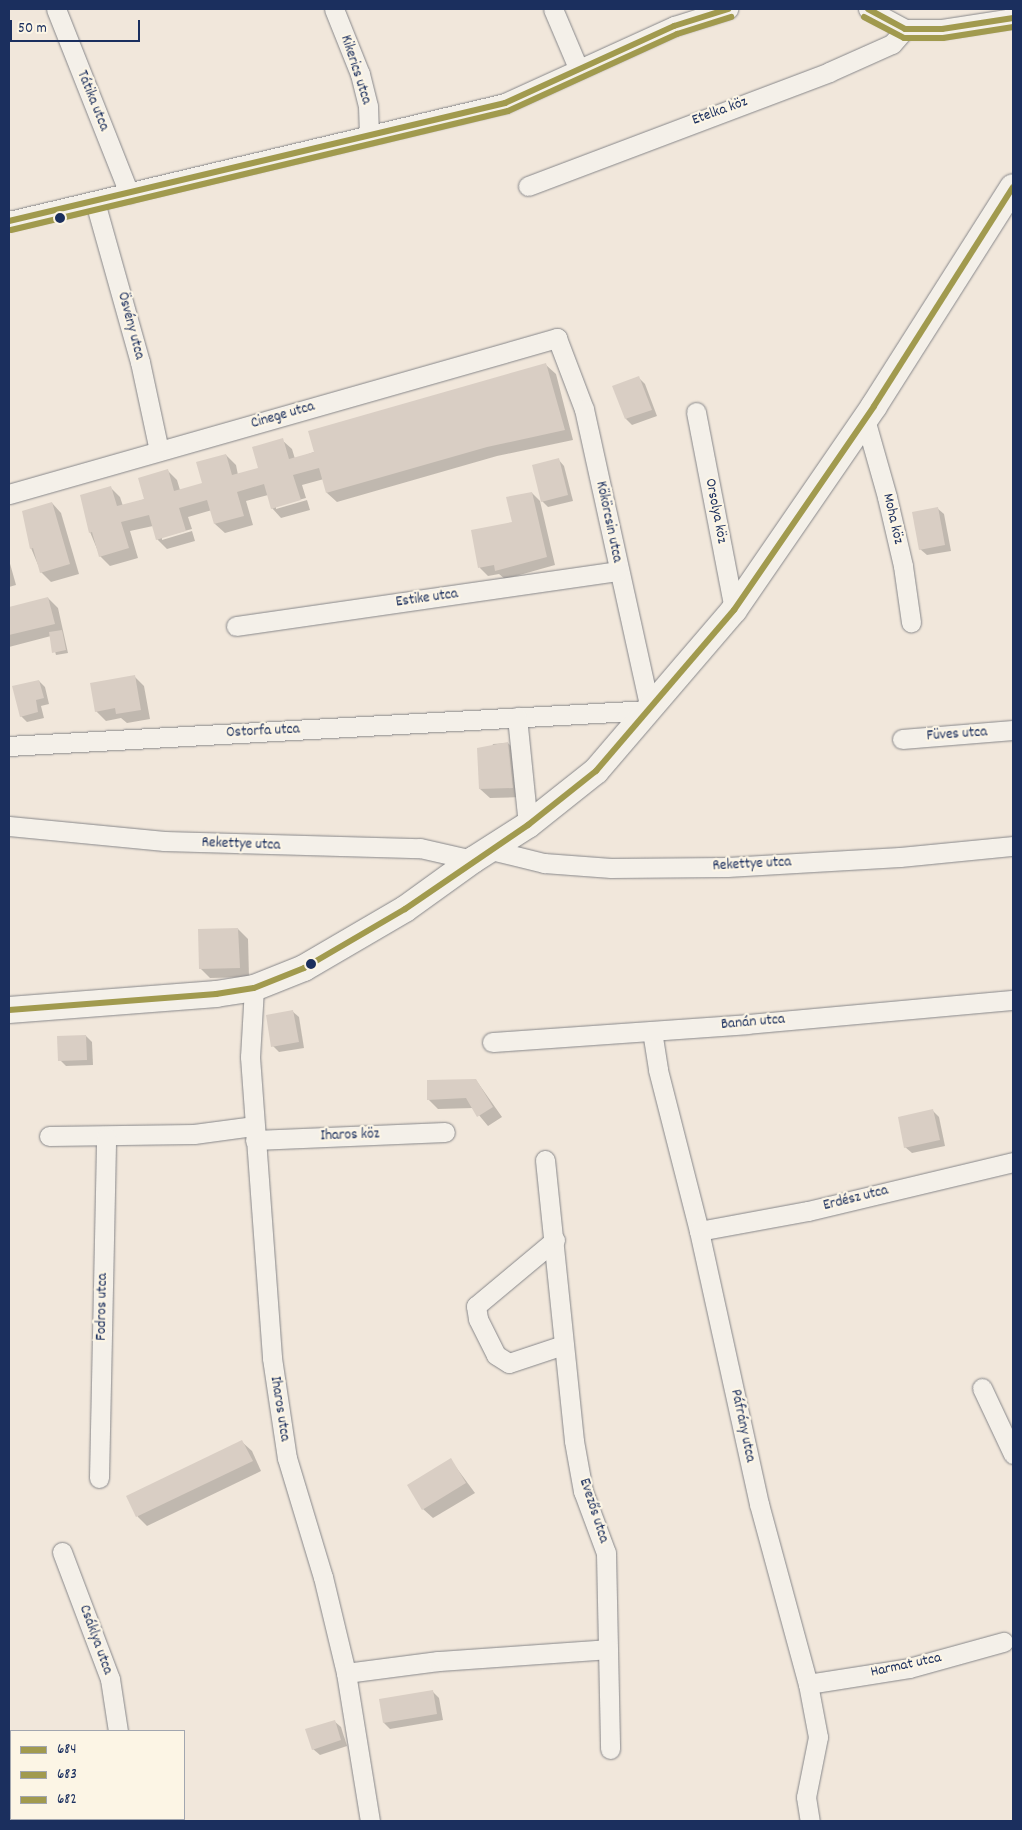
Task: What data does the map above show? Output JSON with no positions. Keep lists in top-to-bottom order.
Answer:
{
  "streets": {
    "street": [
      "Kikerics utca",
      "Tátika utca",
      "Etelka köz",
      "Ösvény utca",
      "Cinege utca",
      "Orsolya köz",
      "Moha köz",
      "Kökörcsin utca",
      "Estike utca",
      "Ostorfa utca",
      "Füves utca",
      "Rekettye utca",
      "Banán utca",
      "Iharos köz",
      "Erdész utca",
      "Fodros utca",
      "Iharos utca",
      "Páfrány utca",
      "Evezős utca",
      "Csáklya utca",
      "Harmat utca"
    ]
  },
  "crossings": [
    ["Ösvény utca", "Cinege utca"],
    ["Cinege utca", "Kökörcsin utca"],
    ["Kökörcsin utca", "Estike utca"],
    ["Kökörcsin utca", "Ostorfa utca"],
    ["Banán utca", "Páfrány utca"],
    ["Iharos köz", "Iharos utca"],
    ["Erdész utca", "Páfrány utca"],
    ["Páfrány utca", "Harmat utca"]
  ],
  "lines": ["transit line 683", "transit line 682", "transit line 684"],
  "legend": ["684", "683", "682"],
  "scale_bar": "50 m"
}
